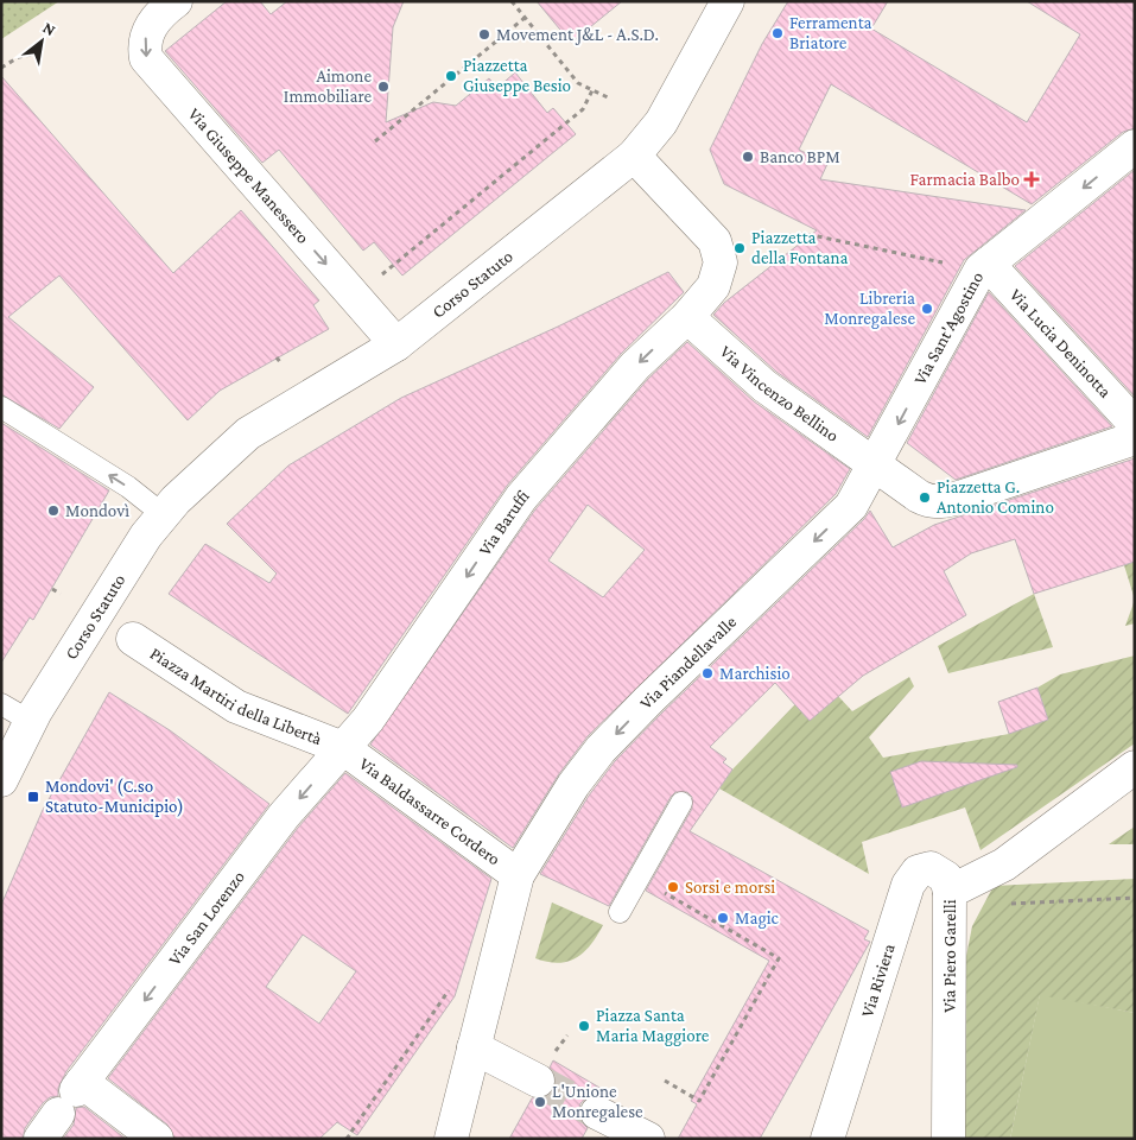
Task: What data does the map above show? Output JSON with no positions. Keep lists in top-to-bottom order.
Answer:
{
  "streets": {
    "street": [
      "Via Giuseppe Manessero",
      "Corso Statuto",
      "Via Sant'Agostino",
      "Via Lucia Deninotta",
      "Via Vincenzo Bellino",
      "Via Baruffi",
      "Via Piandellavalle",
      "Piazza Martiri della Libertà",
      "Via Baldassarre Cordero",
      "Via San Lorenzo",
      "Via Piero Garelli",
      "Via Riviera"
    ]
  },
  "crossings": [
    ["Via Giuseppe Manessero", "Corso Statuto"],
    ["Via Sant'Agostino", "Via Lucia Deninotta"],
    ["Via Sant'Agostino", "Via Vincenzo Bellino"],
    ["Via Sant'Agostino", "Via Piandellavalle"],
    ["Via Vincenzo Bellino", "Via Baruffi"],
    ["Via Vincenzo Bellino", "Via Piandellavalle"],
    ["Via Baruffi", "Piazza Martiri della Libertà"],
    ["Via Baruffi", "Via Baldassarre Cordero"],
    ["Via Baruffi", "Via San Lorenzo"],
    ["Via Piandellavalle", "Via Baldassarre Cordero"],
    ["Piazza Martiri della Libertà", "Via Baldassarre Cordero"],
    ["Piazza Martiri della Libertà", "Via San Lorenzo"],
    ["Via Baldassarre Cordero", "Via San Lorenzo"],
    ["Via Piero Garelli", "Via Riviera"]
  ],
  "one_way": [
    "Via Giuseppe Manessero",
    "Via Sant'Agostino",
    "Via Baruffi",
    "Via Piandellavalle"
  ],
  "places": {
    "other": [
      "Ferramenta Briatore",
      "Movement J&L - A.S.D.",
      "Piazzetta Giuseppe Besio",
      "Aimone Immobiliare",
      "Banco BPM",
      "Piazzetta della Fontana",
      "Libreria Monregalese",
      "Piazzetta G. Antonio Comino",
      "Mondovì",
      "Marchisio",
      "Sorsi e morsi",
      "Magic",
      "Piazza Santa Maria Maggiore",
      "L'Unione Monregalese"
    ],
    "health": ["Farmacia Balbo"],
    "transit": ["Mondovi' (C.so Statuto-Municipio)"]
  },
  "north": "top right"
}
